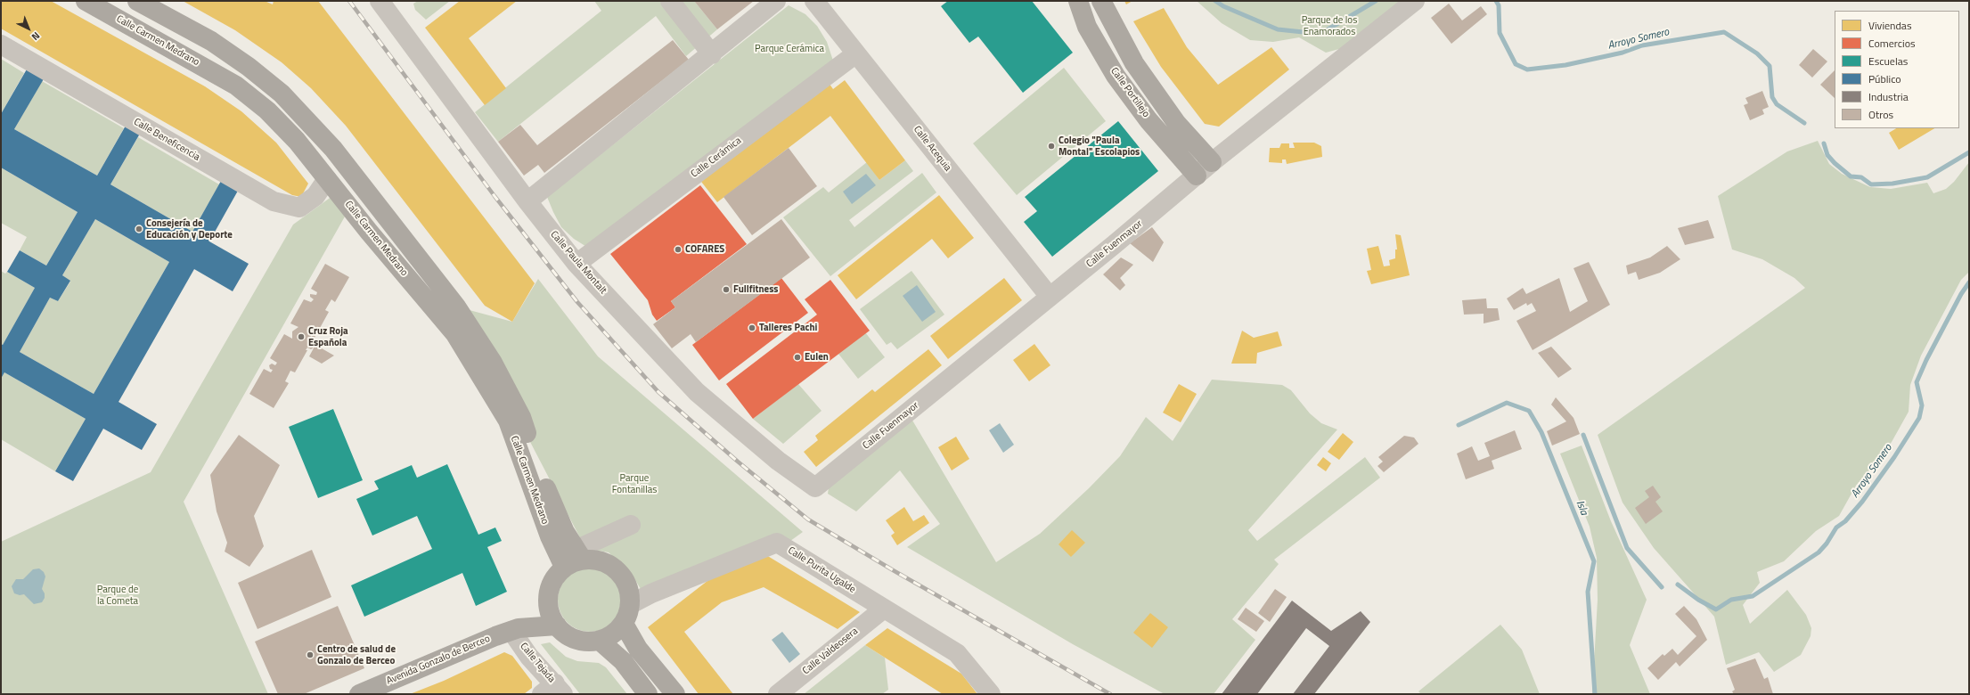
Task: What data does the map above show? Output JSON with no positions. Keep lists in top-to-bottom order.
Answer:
{
  "streets": {
    "main road": ["Calle Carmen Medrano", "Calle Portillejo", "Avenida Gonzalo de Berceo"],
    "street": [
      "Calle Beneficencia",
      "Calle Acequia",
      "Calle Cerámica",
      "Calle Fuenmayor",
      "Calle Paula Montalt",
      "Calle Purita Ugalde",
      "Calle Valdeosera",
      "Calle Tejada"
    ]
  },
  "crossings": [
    ["Calle Carmen Medrano", "Calle Beneficencia"],
    ["Calle Carmen Medrano", "Calle Purita Ugalde"],
    ["Calle Carmen Medrano", "Avenida Gonzalo de Berceo"],
    ["Calle Portillejo", "Calle Fuenmayor"],
    ["Calle Acequia", "Calle Cerámica"],
    ["Calle Acequia", "Calle Fuenmayor"],
    ["Calle Cerámica", "Calle Paula Montalt"],
    ["Calle Fuenmayor", "Calle Paula Montalt"],
    ["Calle Purita Ugalde", "Calle Valdeosera"],
    ["Calle Purita Ugalde", "Avenida Gonzalo de Berceo"],
    ["Avenida Gonzalo de Berceo", "Calle Tejada"]
  ],
  "water": ["Arroyo Somero", "Isla"],
  "parks": [
    "Parque de los Enamorados",
    "Parque Cerámica",
    "Parque Fontanillas",
    "Parque de la Cometa"
  ],
  "places": [
    "Colegio \"Paula Montal\" Escolapios",
    "Consejería de Educación y Deporte",
    "COFARES",
    "Fullfitness",
    "Talleres Pachi",
    "Cruz Roja Española",
    "Eulen",
    "Centro de salud de Gonzalo de Berceo"
  ],
  "legend": [
    "Viviendas",
    "Comercios",
    "Escuelas",
    "Público",
    "Industria",
    "Otros"
  ],
  "north": "bottom right"
}
